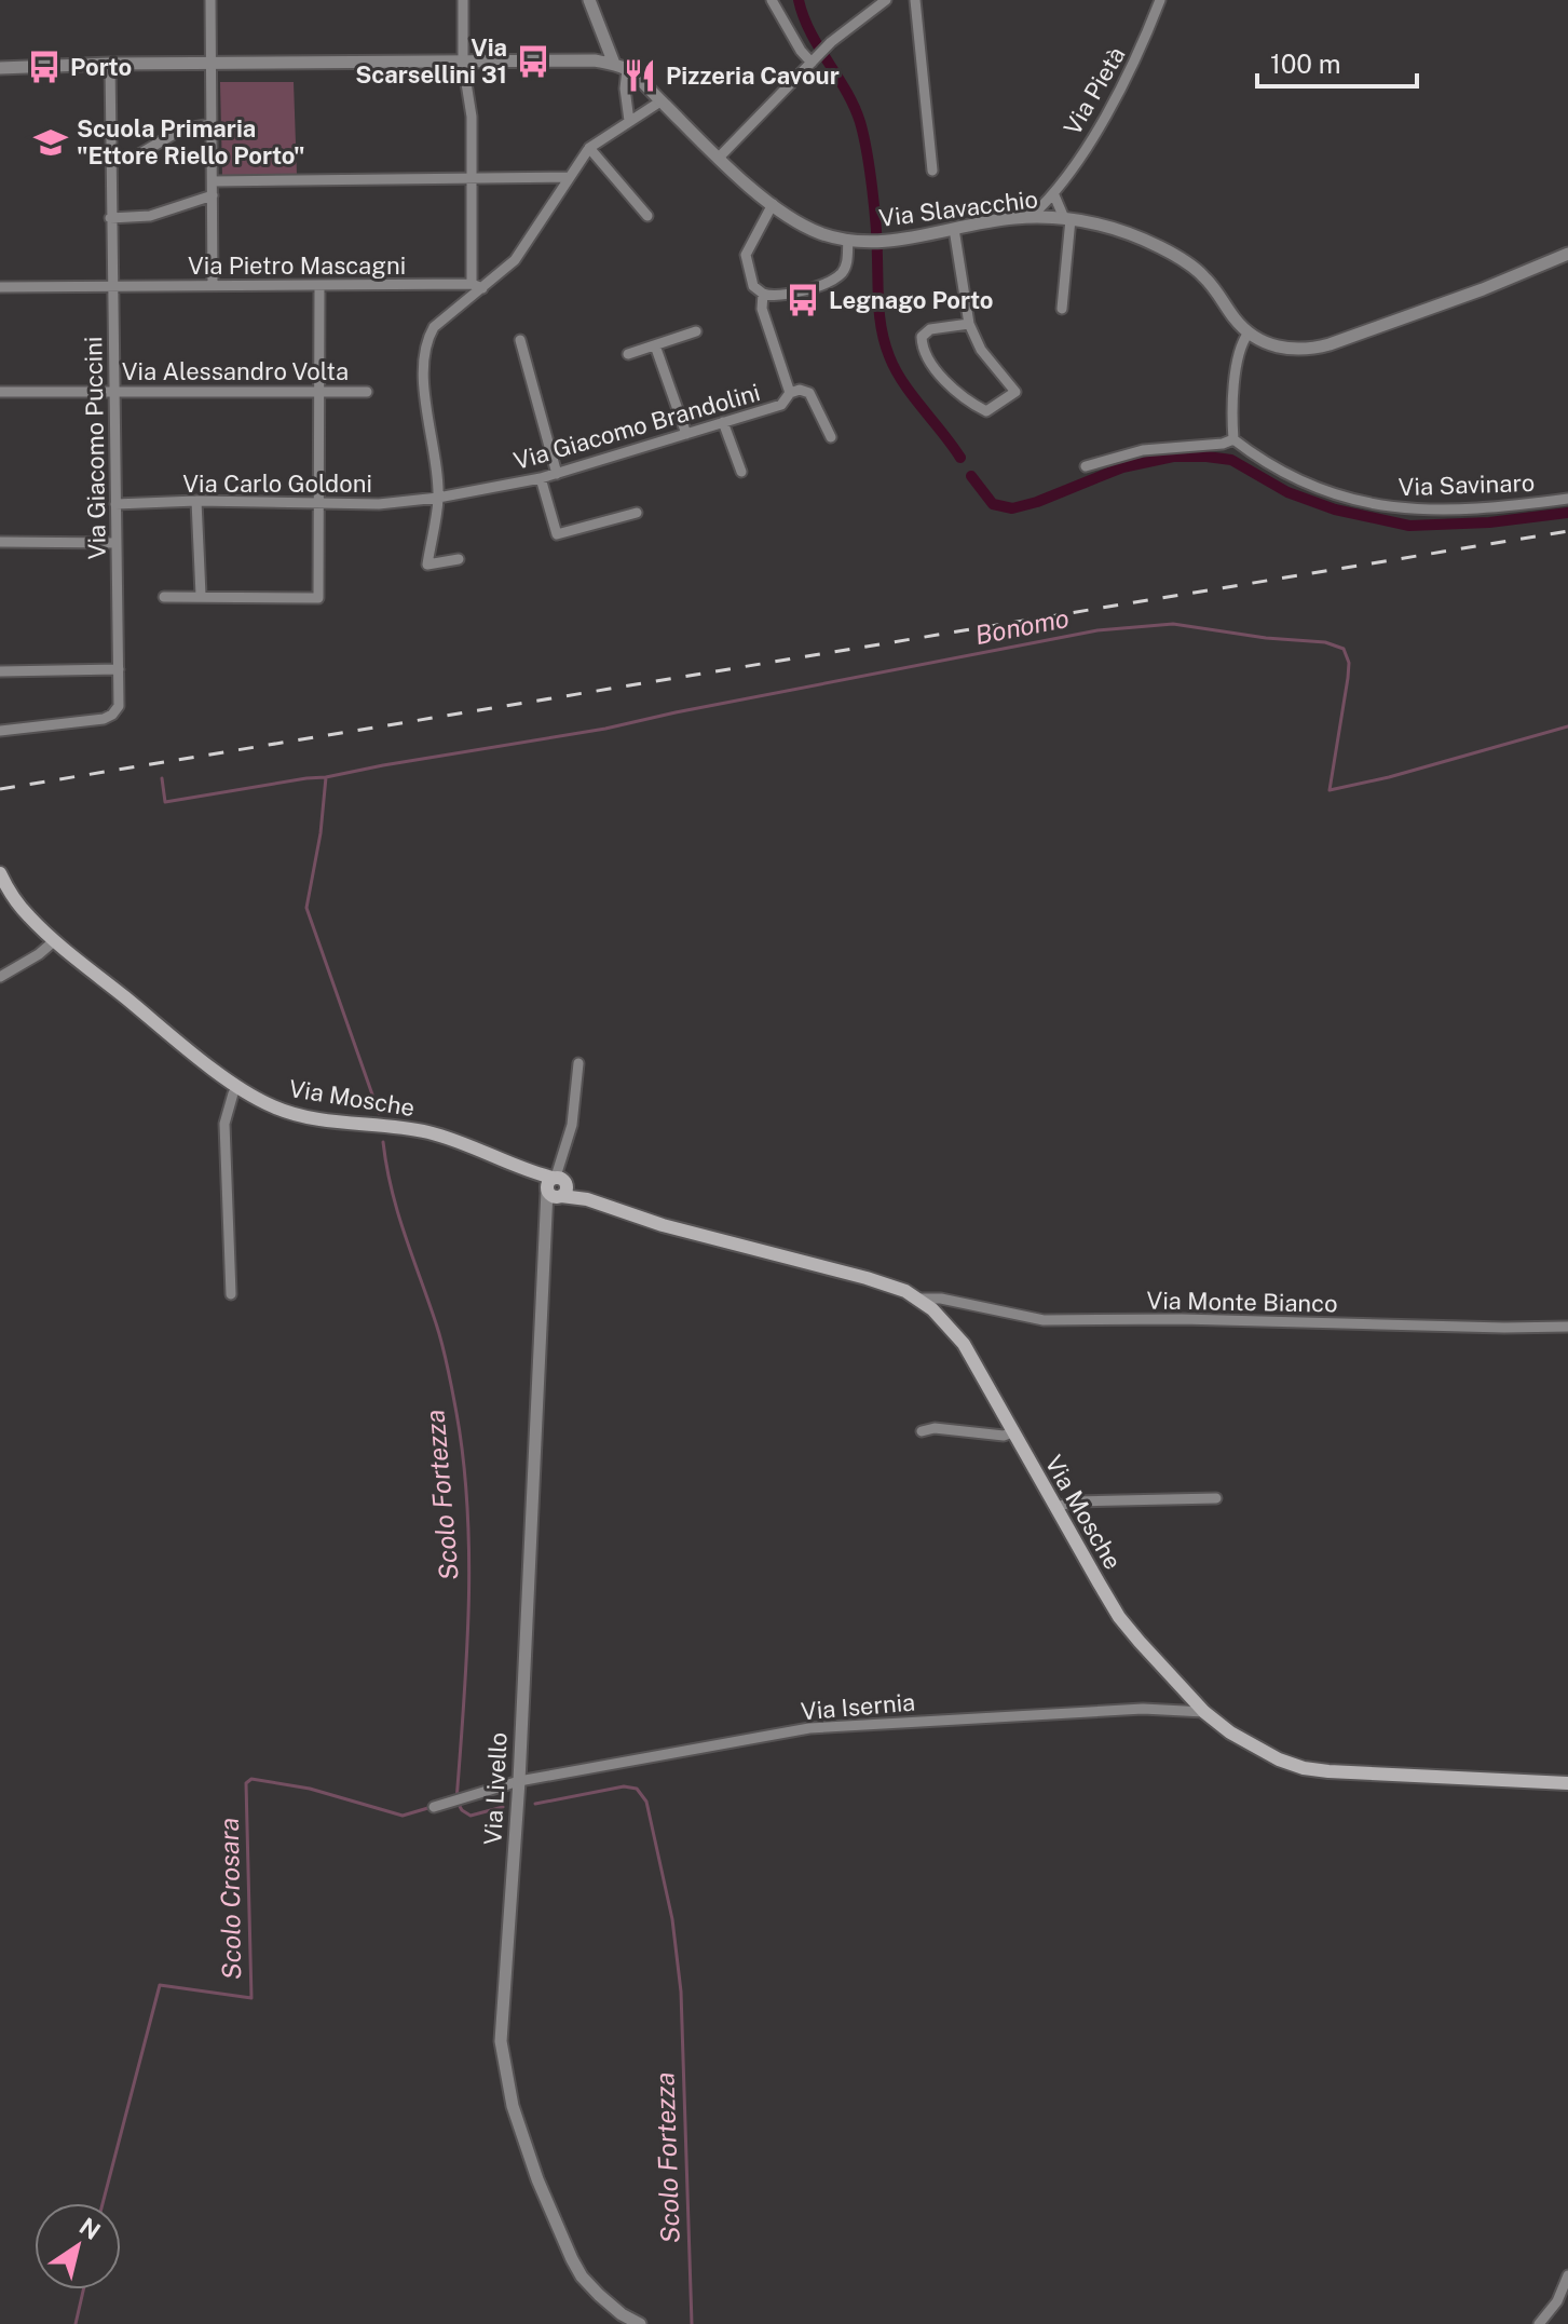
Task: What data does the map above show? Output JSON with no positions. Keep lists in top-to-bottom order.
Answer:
{
  "streets": {
    "main road": ["Via Mosche"],
    "street": [
      "Via Pietà",
      "Via Slavacchio",
      "Via Pietro Mascagni",
      "Via Alessandro Volta",
      "Via Giacomo Brandolini",
      "Via Giacomo Puccini",
      "Via Carlo Goldoni",
      "Via Savinaro",
      "Via Monte Bianco",
      "Via Isernia",
      "Via Livello"
    ]
  },
  "crossings": [
    ["Via Pietà", "Via Slavacchio"],
    ["Via Slavacchio", "Via Giacomo Brandolini"],
    ["Via Pietro Mascagni", "Via Giacomo Puccini"],
    ["Via Alessandro Volta", "Via Giacomo Puccini"],
    ["Via Giacomo Brandolini", "Via Carlo Goldoni"],
    ["Via Giacomo Puccini", "Via Carlo Goldoni"],
    ["Via Mosche", "Via Monte Bianco"],
    ["Via Mosche", "Via Isernia"],
    ["Via Mosche", "Via Livello"],
    ["Via Isernia", "Via Livello"]
  ],
  "water": ["Bonomo", "Scolo Fortezza", "Scolo Crosara"],
  "places": {
    "bus stop": ["Via Scarsellini 31", "Porto", "Legnago Porto"],
    "restaurant": ["Pizzeria Cavour"],
    "school or university": ["Scuola Primaria \"Ettore Riello Porto\""]
  },
  "scale_bar": "100 m",
  "north": "top right"
}
